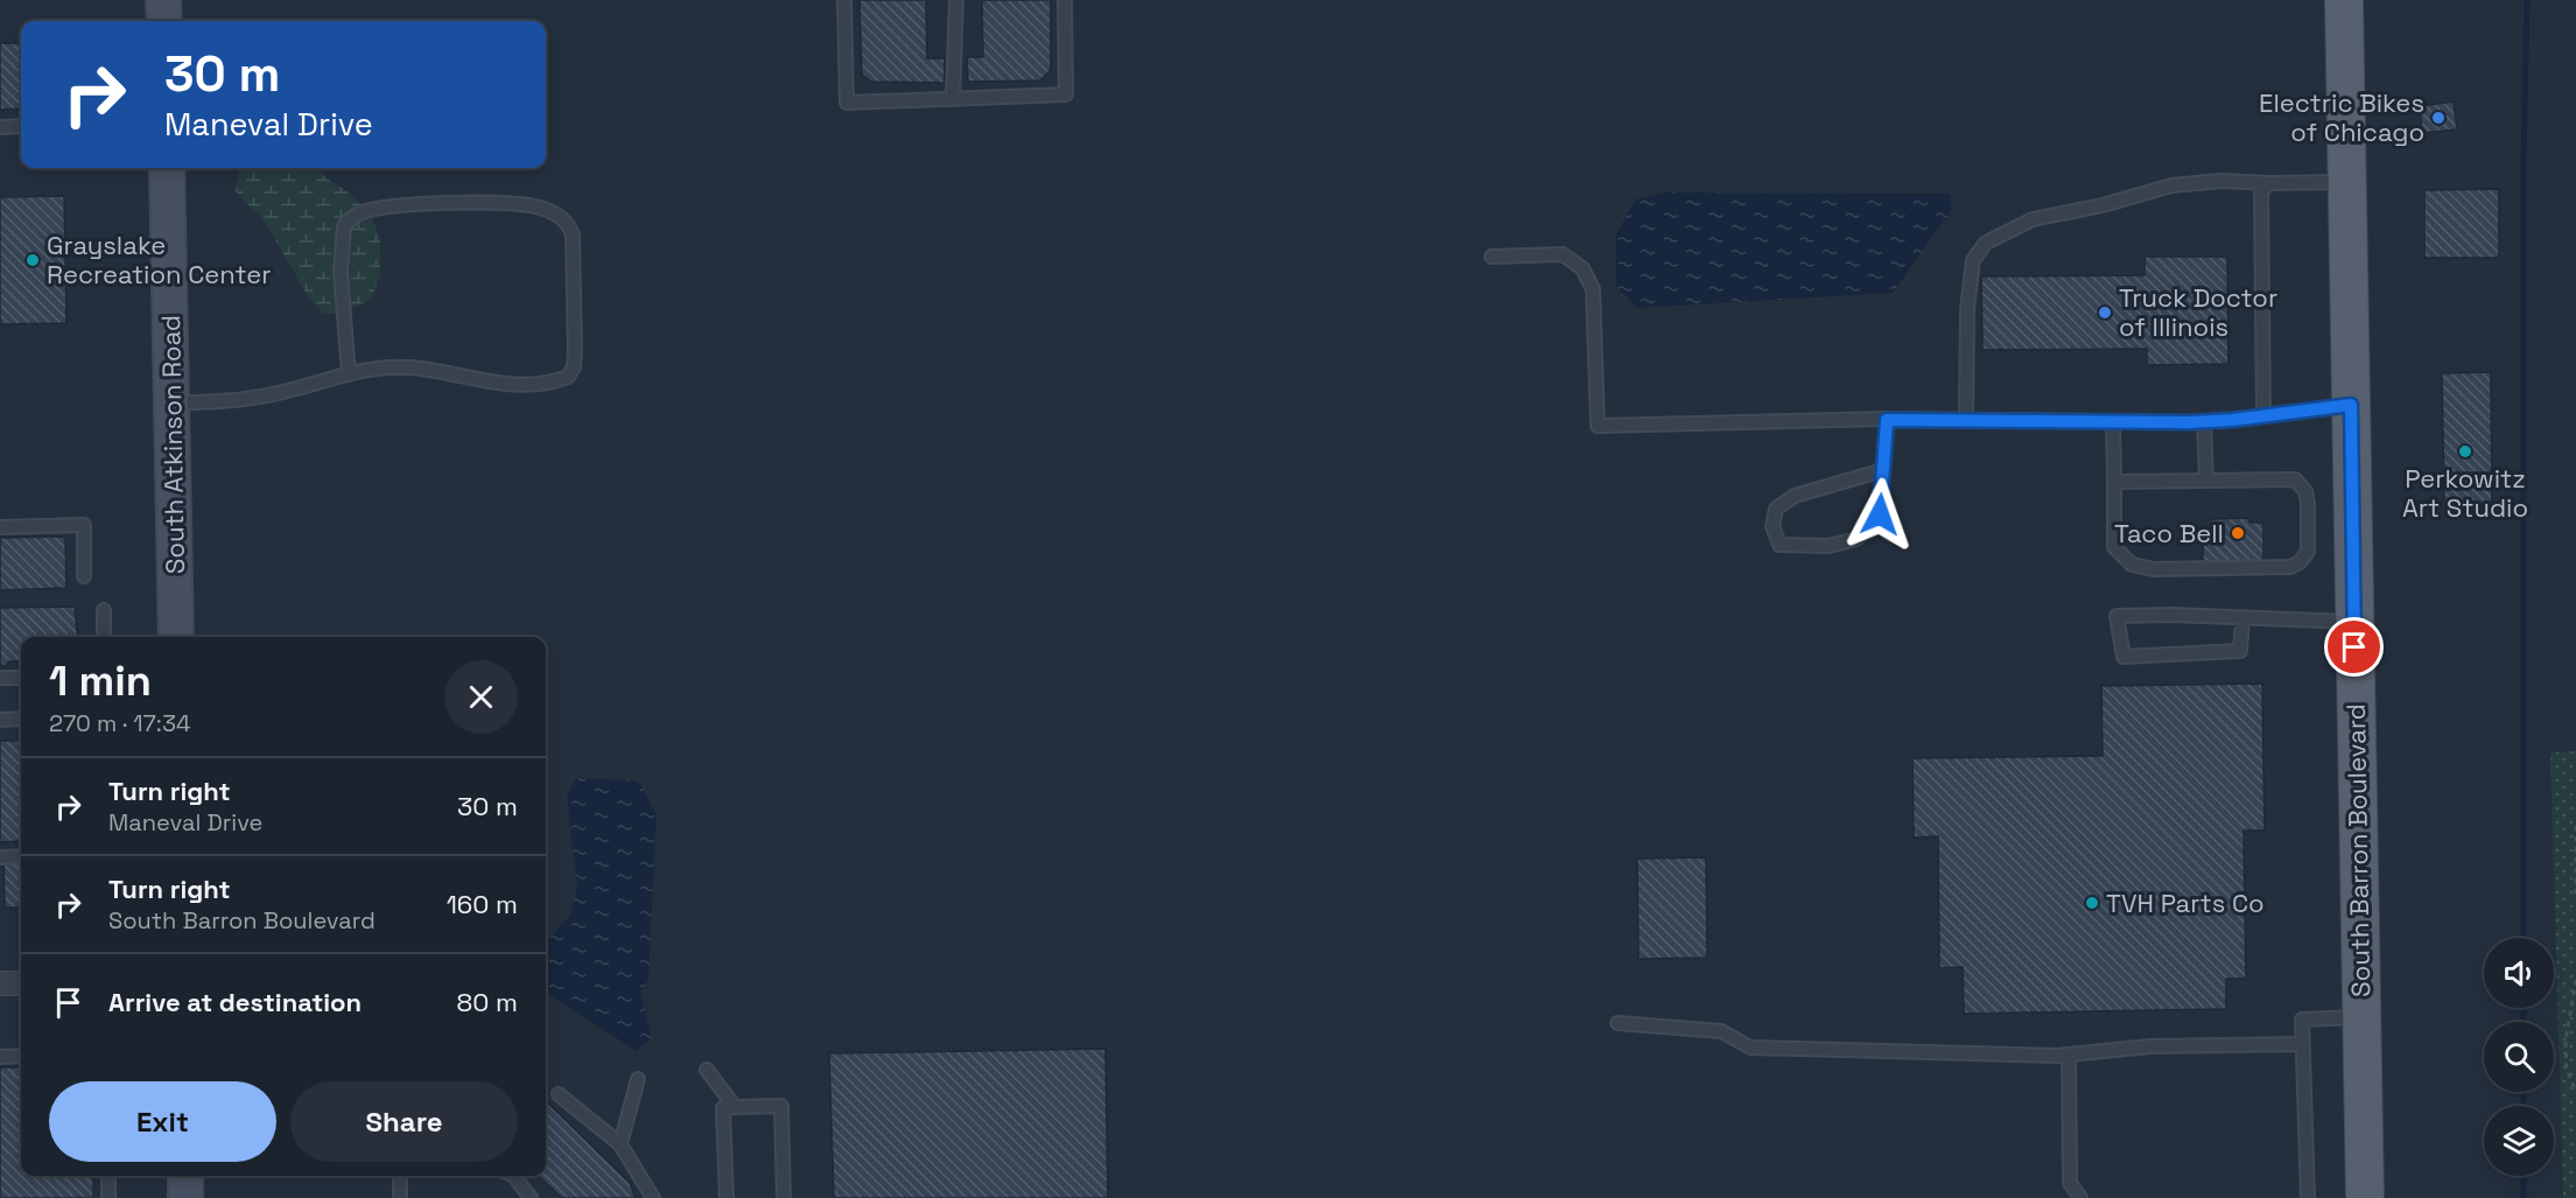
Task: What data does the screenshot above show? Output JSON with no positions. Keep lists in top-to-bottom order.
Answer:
{
  "streets": {
    "main road": ["South Atkinson Road", "South Barron Boulevard"]
  },
  "places": [
    "Electric Bikes of Chicago",
    "Grayslake Recreation Center",
    "Truck Doctor of Illinois",
    "Perkowitz Art Studio",
    "Taco Bell",
    "TVH Parts Co"
  ],
  "page": {
    "turn": ["30 m", "Maneval Drive"],
    "heading": ["1 min", "270 m · 17:34"],
    "list": [
      {
        "name": "Turn right",
        "note": "Maneval Drive",
        "value": "30 m"
      },
      {
        "name": "Turn right",
        "note": "South Barron Boulevard",
        "value": "160 m"
      },
      {
        "name": "Arrive at destination",
        "value": "80 m"
      }
    ],
    "buttons": ["Exit", "Share"]
  }
}
